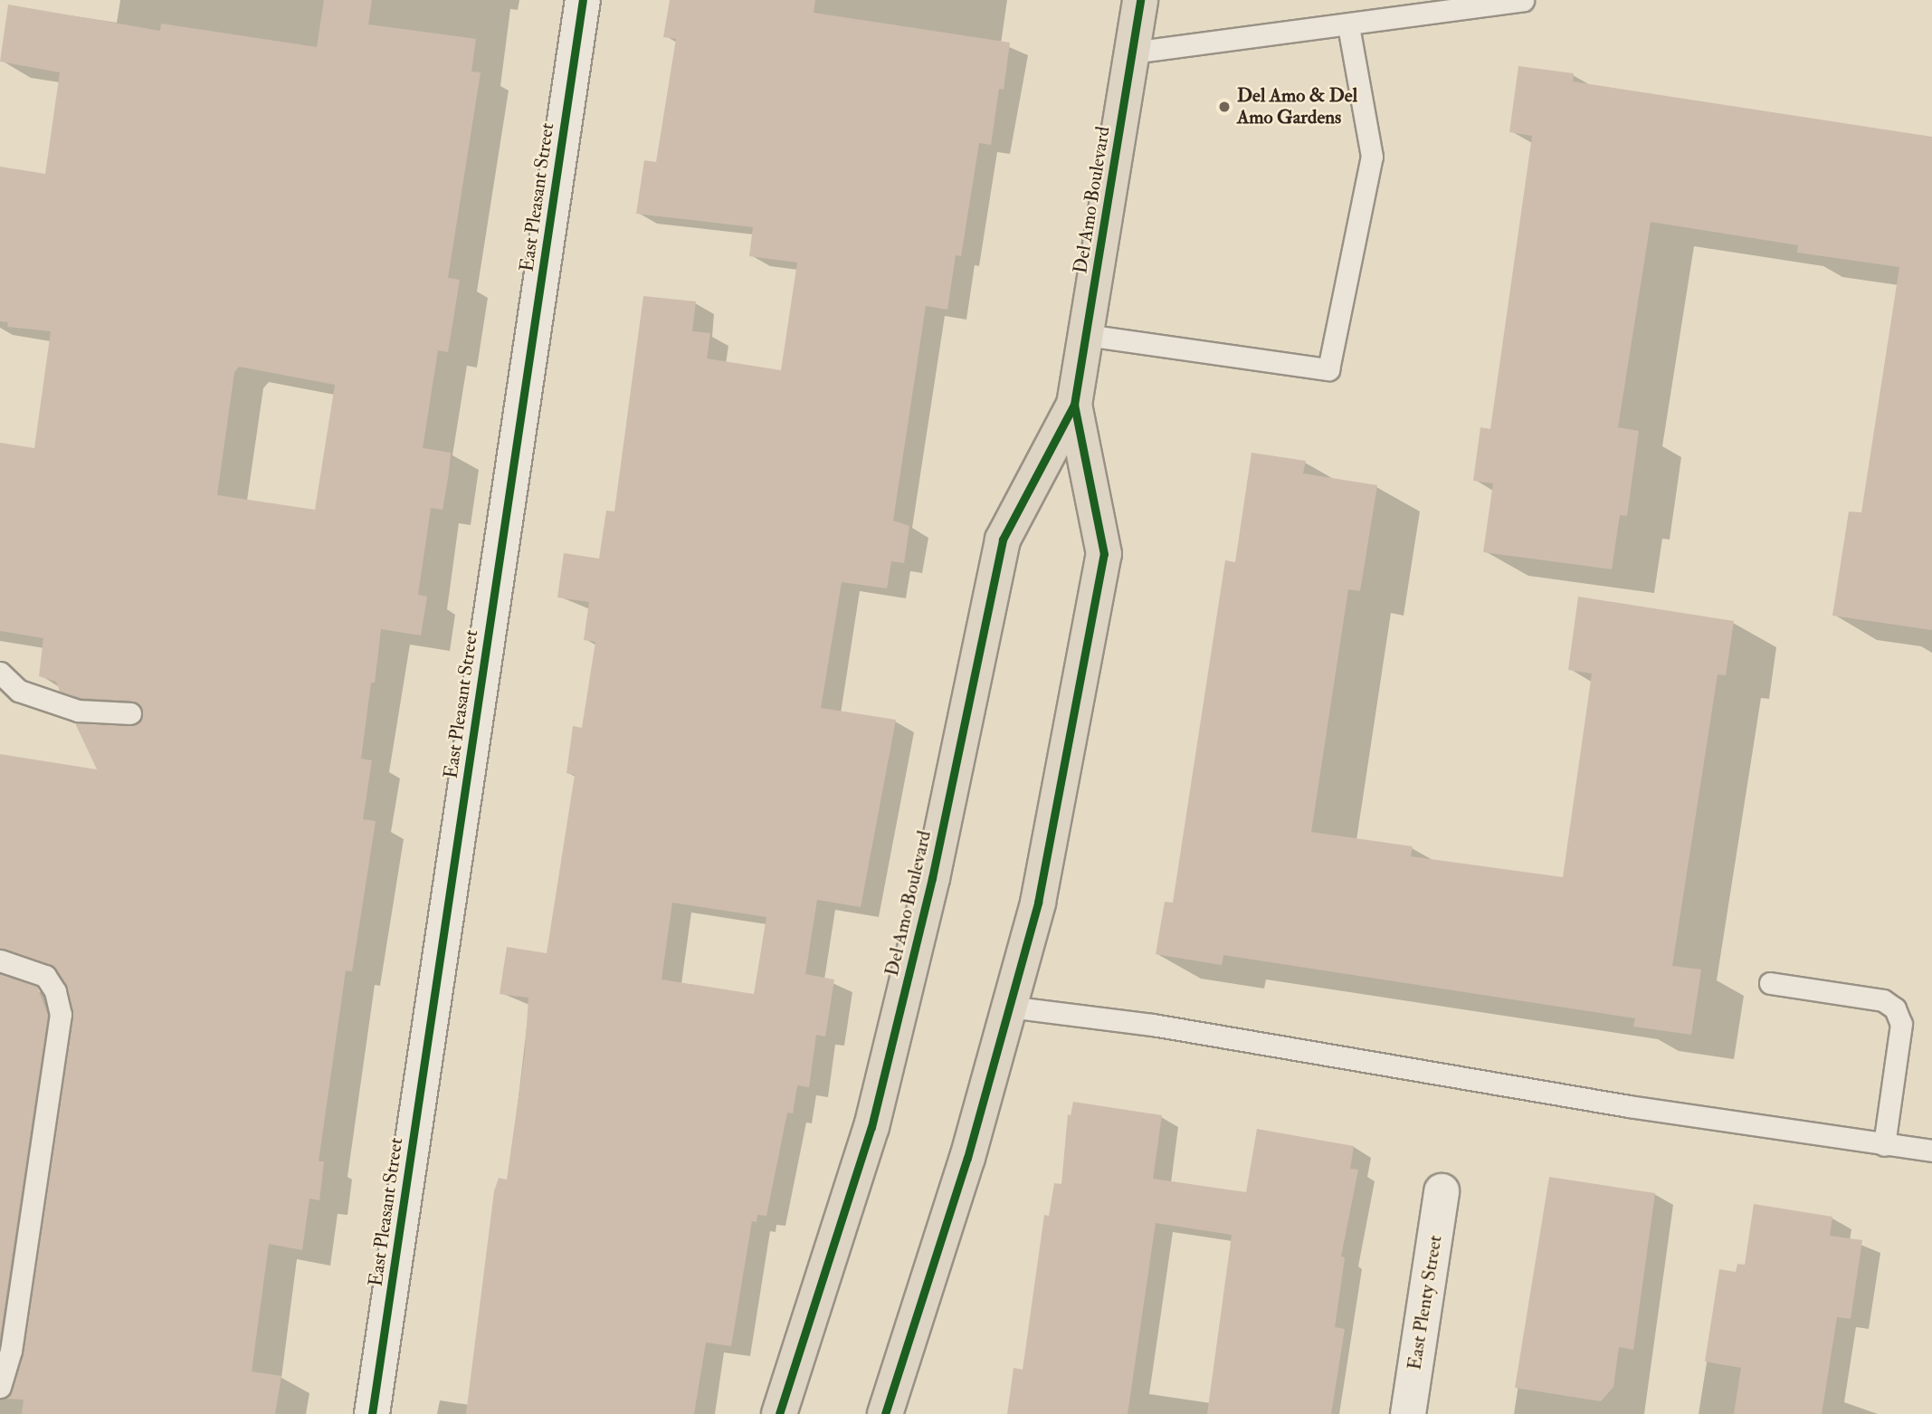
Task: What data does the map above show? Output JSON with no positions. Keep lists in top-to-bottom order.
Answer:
{
  "streets": {
    "main road": ["Del Amo Boulevard"],
    "street": ["East Pleasant Street", "East Plenty Street"]
  },
  "places": ["Del Amo & Del Amo Gardens"]
}
